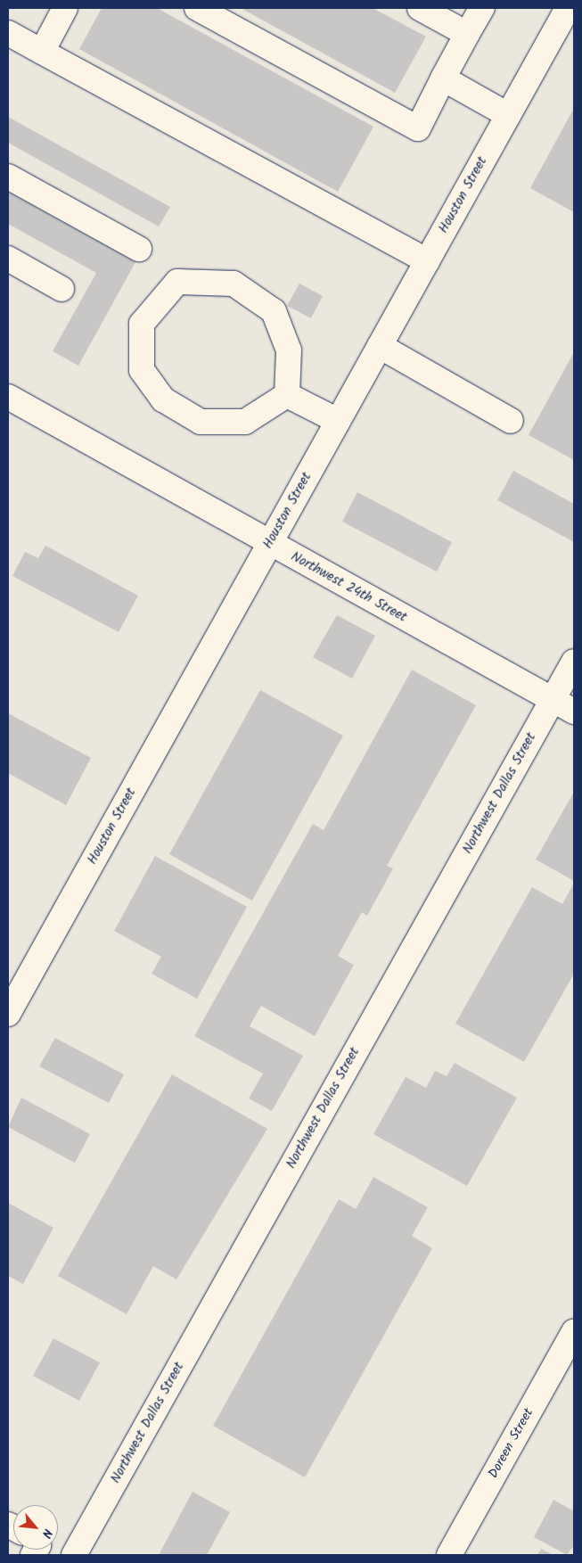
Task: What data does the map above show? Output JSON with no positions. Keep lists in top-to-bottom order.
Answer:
{
  "streets": {
    "street": [
      "Houston Street",
      "Northwest 24th Street",
      "Northwest Dallas Street",
      "Doreen Street"
    ]
  },
  "crossings": [
    ["Houston Street", "Northwest 24th Street"],
    ["Northwest 24th Street", "Northwest Dallas Street"]
  ],
  "north": "bottom right"
}
